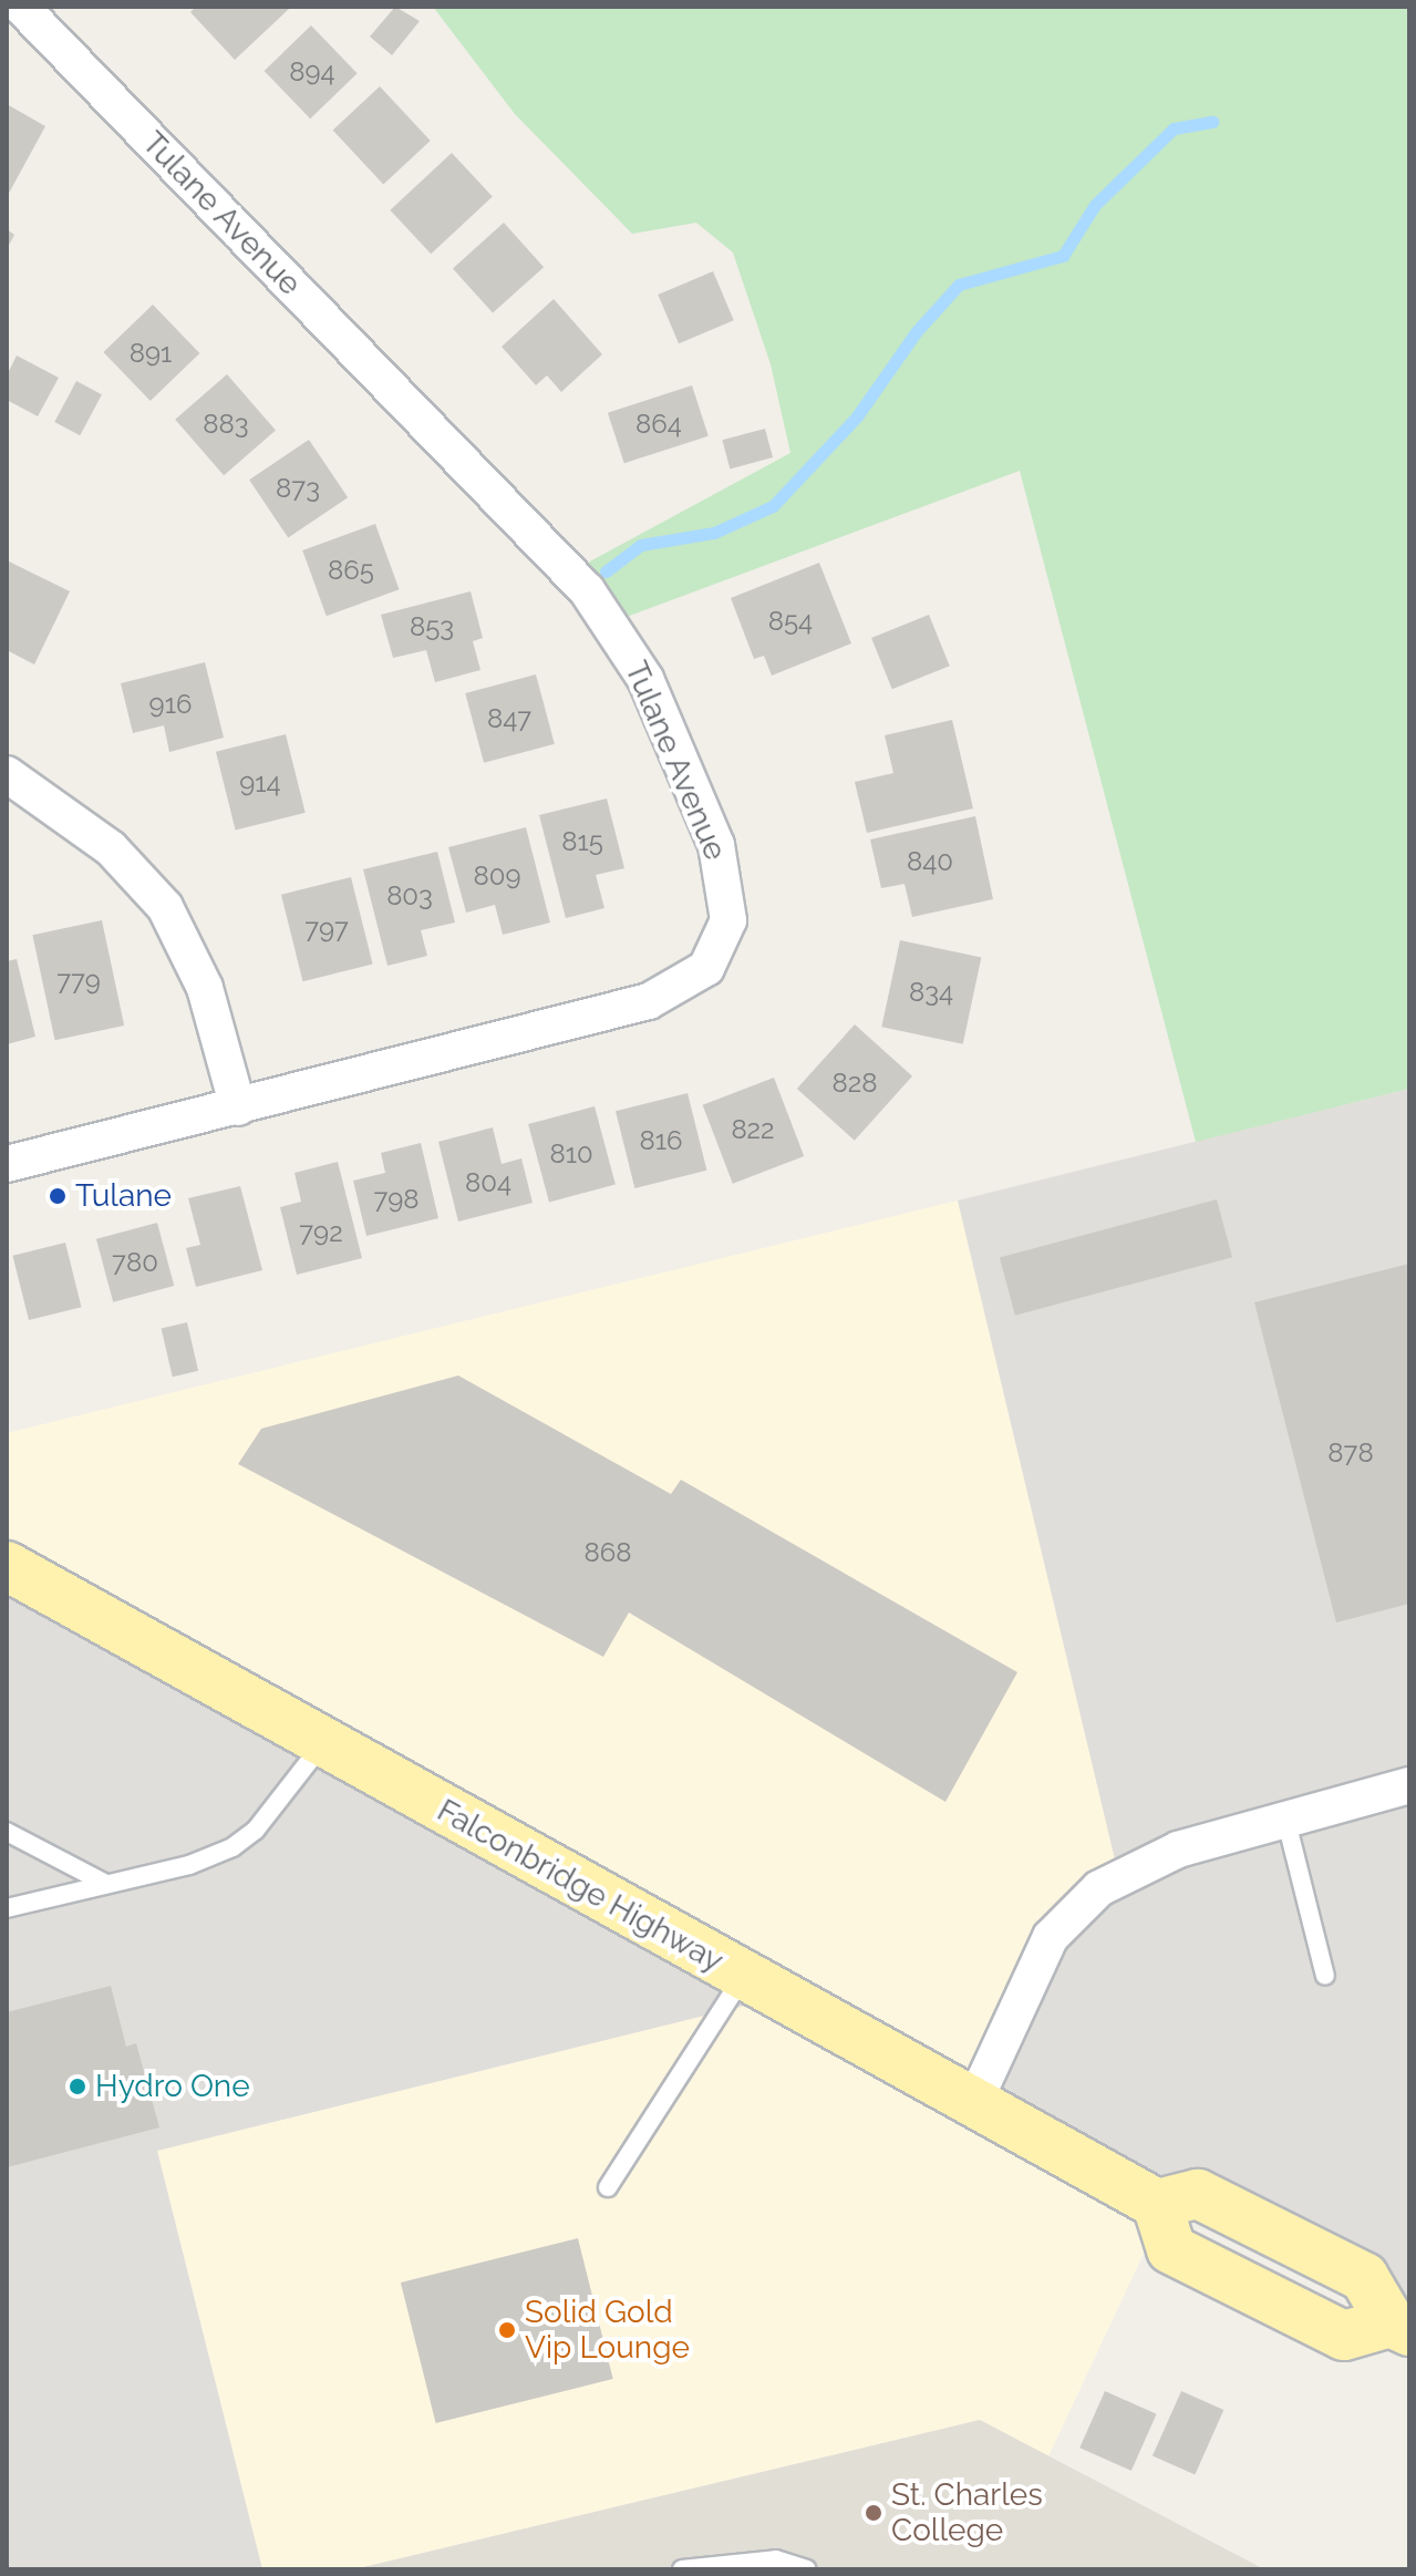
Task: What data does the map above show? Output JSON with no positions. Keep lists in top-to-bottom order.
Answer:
{
  "streets": {
    "main road": ["Falconbridge Highway"],
    "street": ["Tulane Avenue"]
  },
  "places": [
    "Tulane",
    "Hydro One",
    "Solid Gold Vip Lounge",
    "St. Charles College"
  ],
  "house_numbers": [
    "894",
    "891",
    "883",
    "864",
    "873",
    "865",
    "854",
    "853",
    "916",
    "847",
    "914",
    "815",
    "840",
    "809",
    "803",
    "797",
    "779",
    "834",
    "828",
    "822",
    "816",
    "810",
    "804",
    "798",
    "792",
    "780",
    "878",
    "868"
  ]
}
